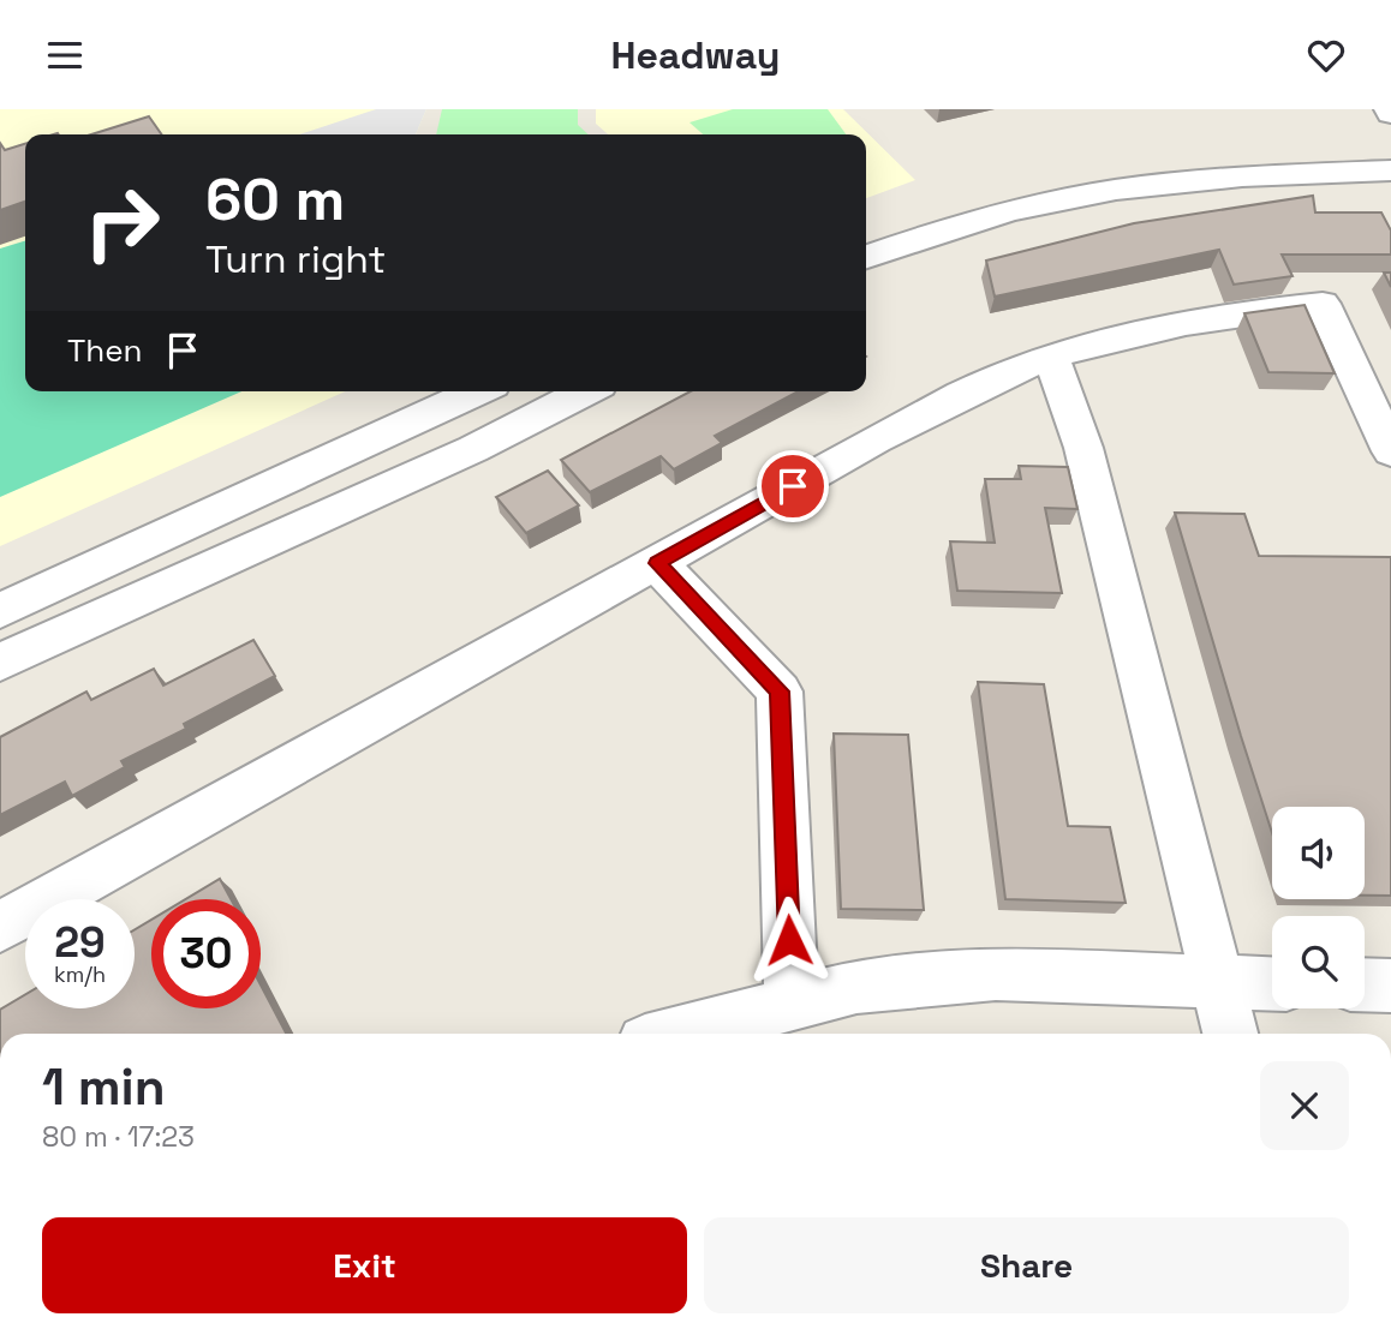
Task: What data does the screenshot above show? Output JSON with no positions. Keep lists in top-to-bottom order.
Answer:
{
  "page": {
    "header": "Headway",
    "turn": ["60 m", "Turn right"],
    "then": "Then",
    "speed": "29 km/h",
    "limit": "30",
    "heading": ["1 min", "80 m · 17:23"],
    "buttons": ["Exit", "Share"]
  }
}
